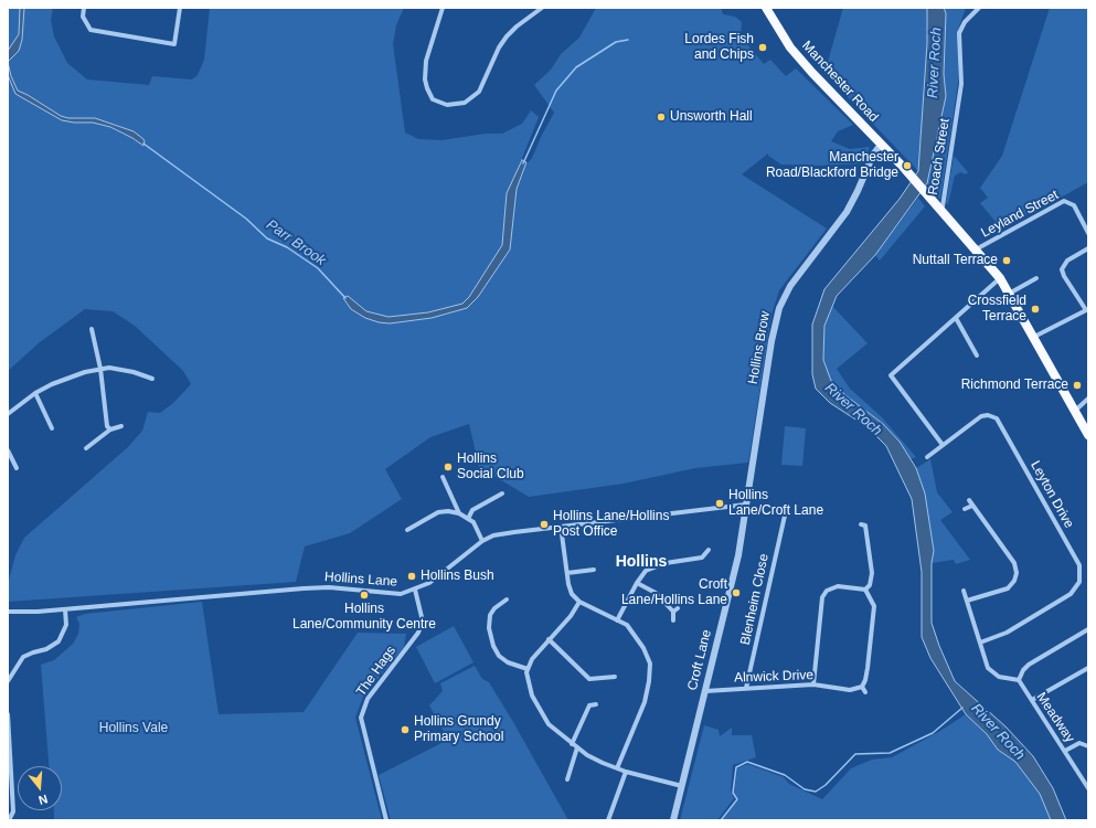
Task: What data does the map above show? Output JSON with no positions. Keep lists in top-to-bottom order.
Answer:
{
  "streets": {
    "highway": ["Manchester Road"],
    "street": [
      "Roach Street",
      "Leyland Street",
      "Hollins Brow",
      "Leyton Drive",
      "Hollins Lane",
      "Blenheim Close",
      "Croft Lane",
      "The Hags",
      "Alnwick Drive",
      "Meadway"
    ]
  },
  "crossings": [
    ["Manchester Road", "Roach Street"],
    ["Manchester Road", "Hollins Brow"],
    ["Hollins Brow", "Hollins Lane"],
    ["Hollins Brow", "Croft Lane"],
    ["Hollins Lane", "Croft Lane"],
    ["Hollins Lane", "The Hags"],
    ["Blenheim Close", "Alnwick Drive"],
    ["Croft Lane", "Alnwick Drive"]
  ],
  "districts": ["Hollins"],
  "water": ["River Roch", "Parr Brook"],
  "parks": ["Hollins Vale"],
  "places": [
    "Lordes Fish and Chips",
    "Unsworth Hall",
    "Manchester Road/Blackford Bridge",
    "Nuttall Terrace",
    "Crossfield Terrace",
    "Richmond Terrace",
    "Hollins Social Club",
    "Hollins Lane/Croft Lane",
    "Hollins Lane/Hollins Post Office",
    "Hollins Bush",
    "Croft Lane/Hollins Lane",
    "Hollins Lane/Community Centre",
    "Hollins Grundy Primary School"
  ],
  "north": "bottom"
}
